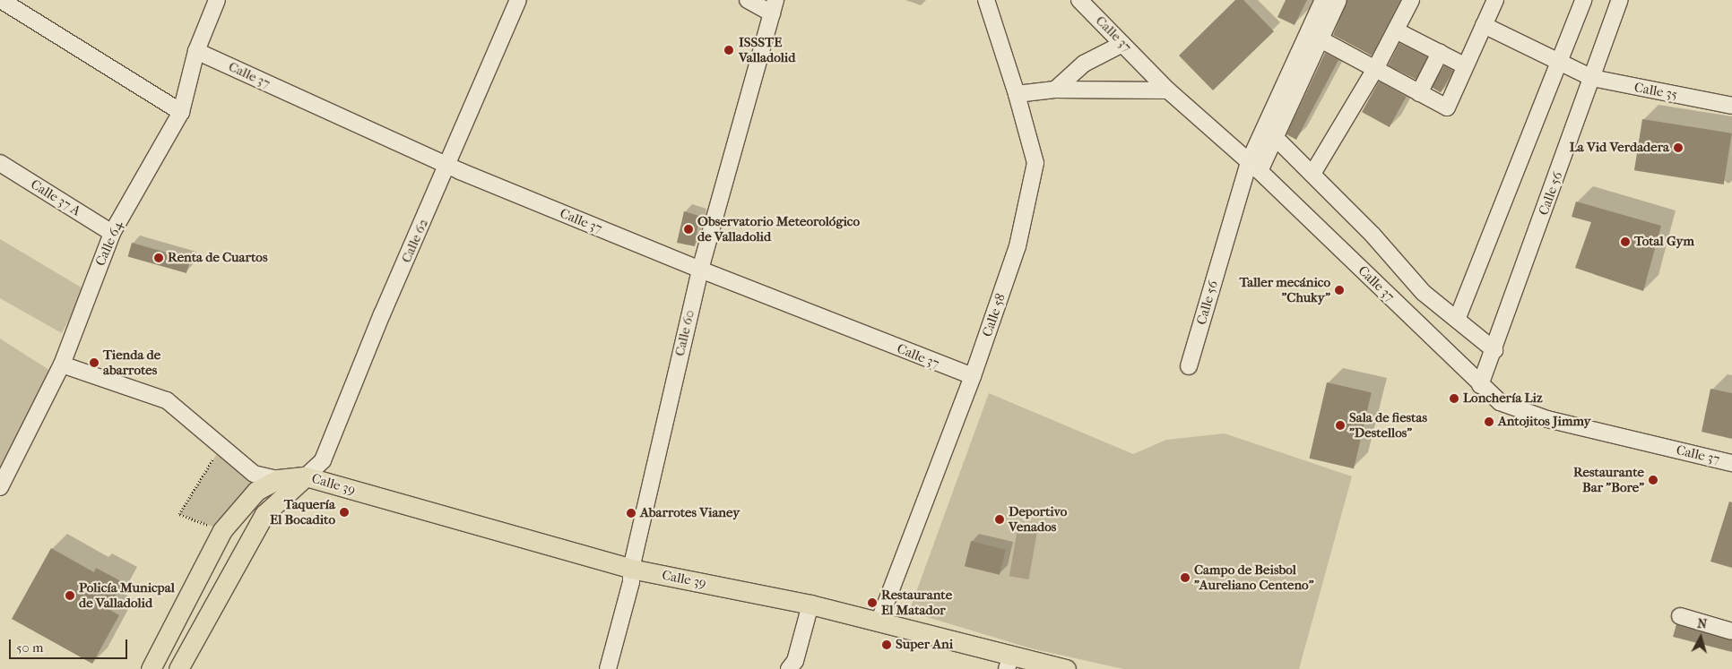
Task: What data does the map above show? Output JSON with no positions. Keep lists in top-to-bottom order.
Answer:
{
  "streets": {
    "main road": ["Calle 39"],
    "street": [
      "Calle 37",
      "Calle 35",
      "Calle 56",
      "Calle 37 A",
      "Calle 62",
      "Calle 64",
      "Calle 58",
      "Calle 60"
    ]
  },
  "crossings": [
    ["Calle 37", "Calle 56"],
    ["Calle 37", "Calle 62"],
    ["Calle 37", "Calle 64"],
    ["Calle 37", "Calle 58"],
    ["Calle 37", "Calle 60"],
    ["Calle 35", "Calle 56"],
    ["Calle 37 A", "Calle 64"],
    ["Calle 62", "Calle 39"],
    ["Calle 58", "Calle 39"],
    ["Calle 60", "Calle 39"]
  ],
  "places": [
    "ISSSTE Valladolid",
    "La Vid Verdadera",
    "Observatorio Meteorológico de Valladolid",
    "Total Gym",
    "Renta de Cuartos",
    "Taller mecánico \"Chuky\"",
    "Tienda de abarrotes",
    "Lonchería Liz",
    "Antojitos Jimmy",
    "Sala de fiestas \"Destellos\"",
    "Restaurante Bar \"Bore\"",
    "Taquería El Bocadito",
    "Abarrotes Vianey",
    "Deportivo Venados",
    "Campo de Beisbol \"Aureliano Centeno\"",
    "Policía Municpal de Valladolid",
    "Restaurante El Matador",
    "Super Ani"
  ],
  "scale_bar": "50 m",
  "north": "top"
}
